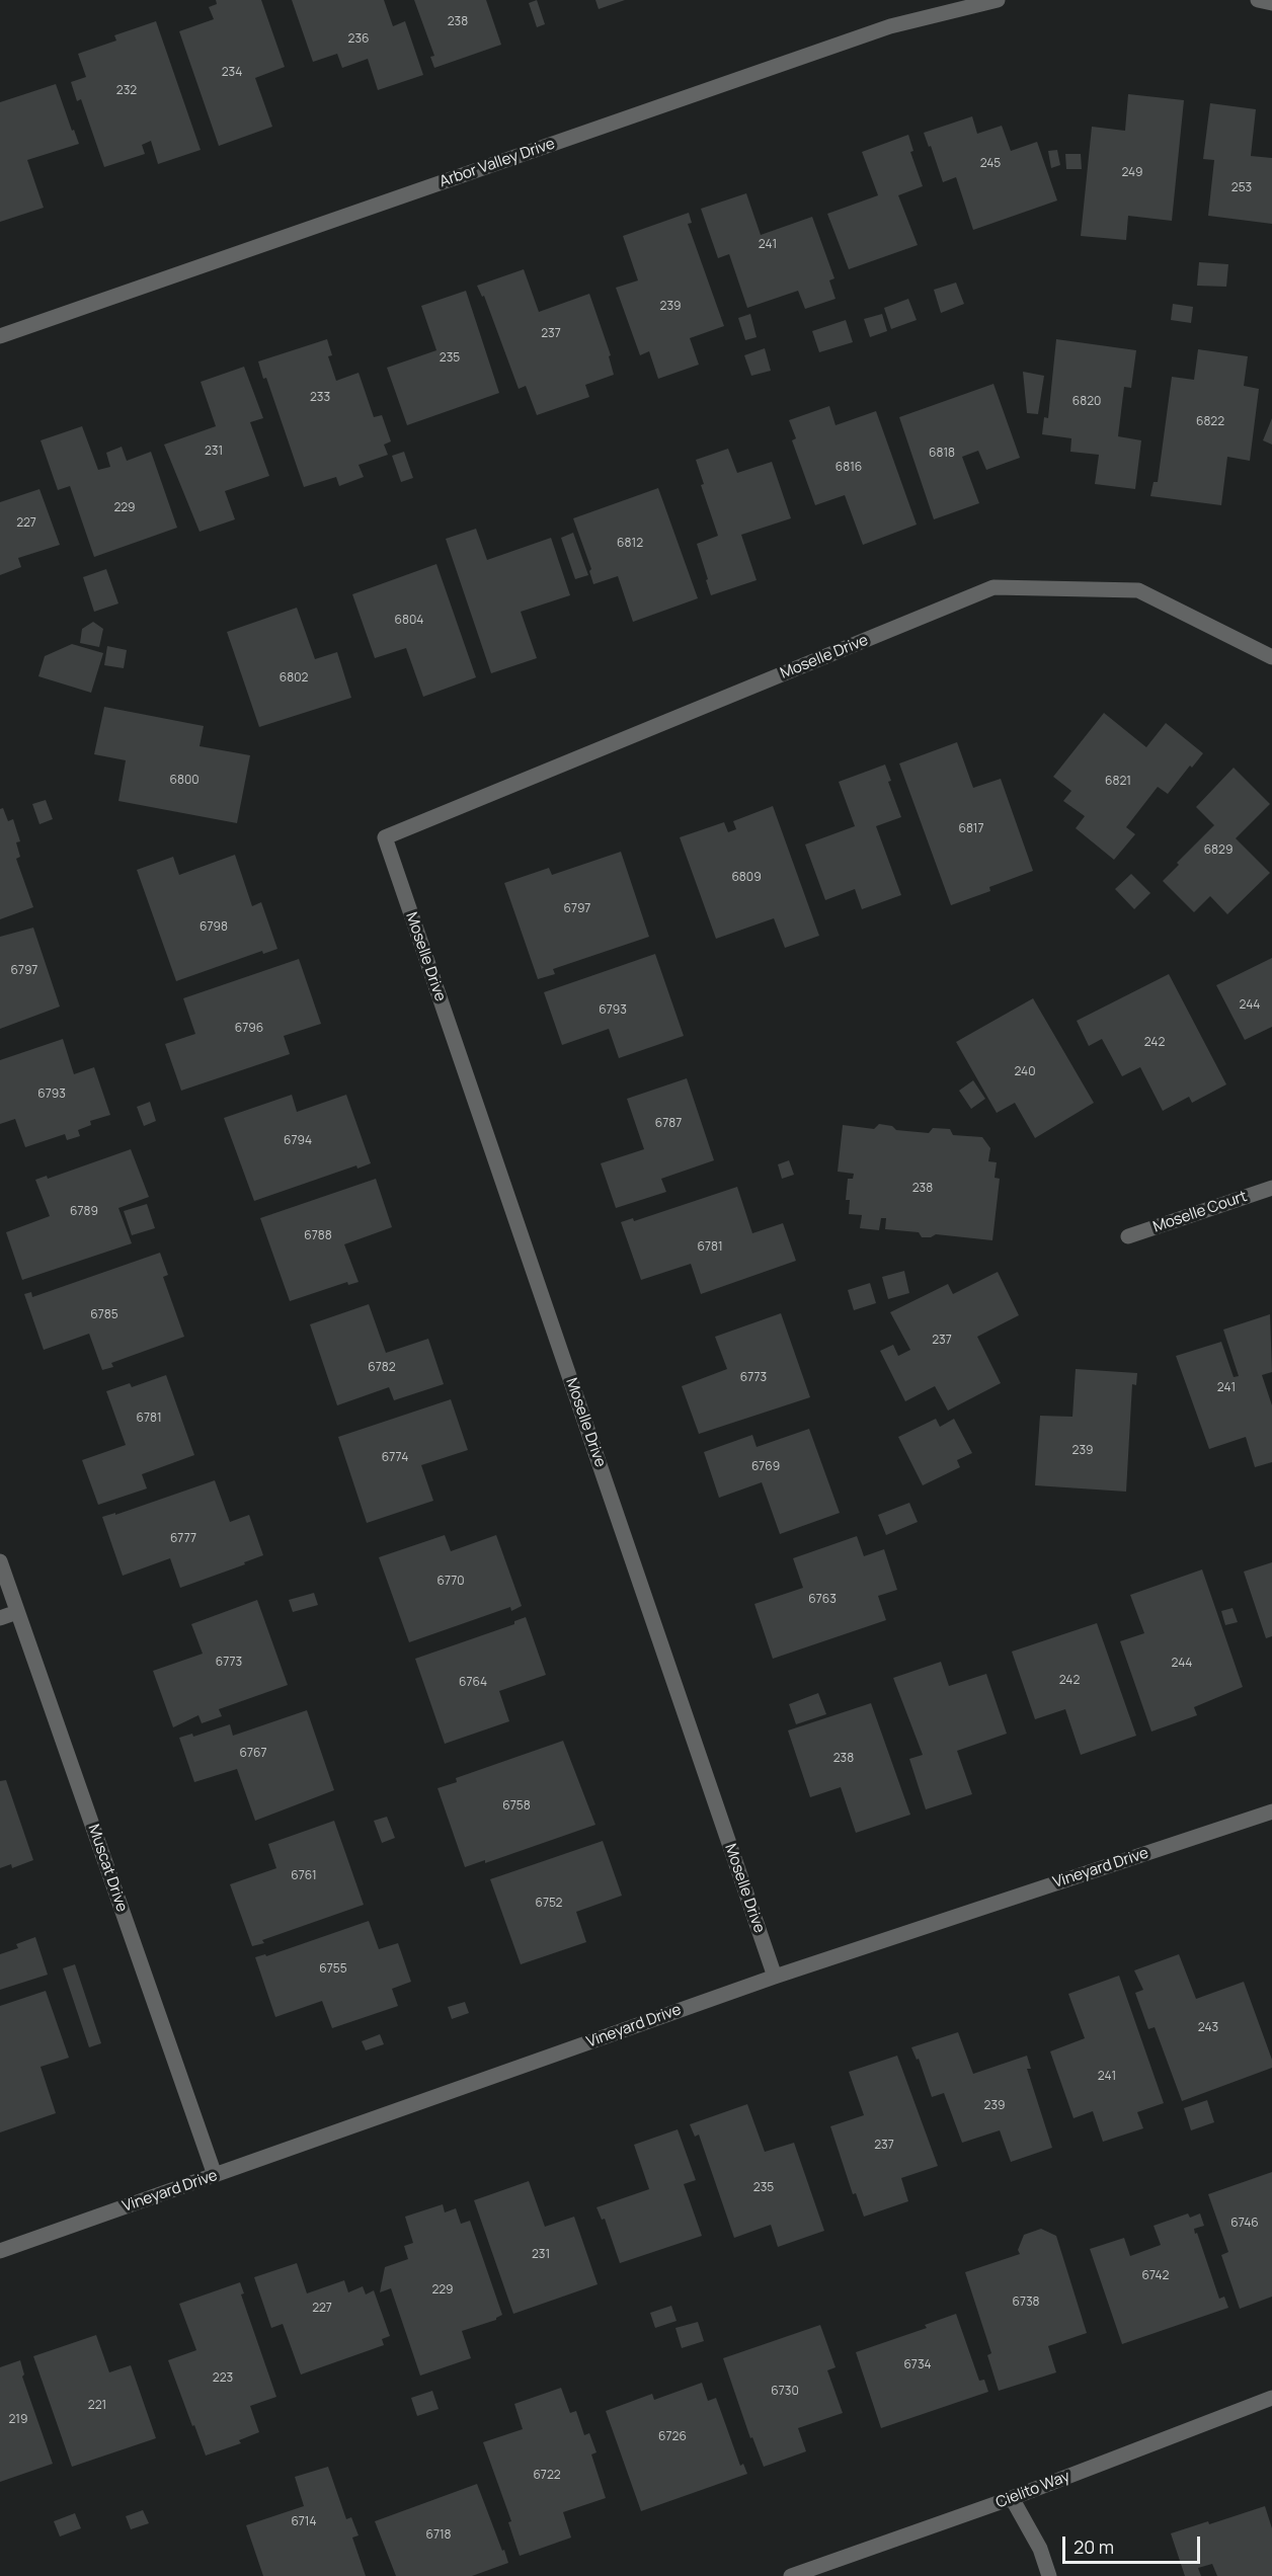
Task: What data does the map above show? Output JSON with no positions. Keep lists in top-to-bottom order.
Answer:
{
  "streets": {
    "street": [
      "Arbor Valley Drive",
      "Moselle Drive",
      "Moselle Court",
      "Muscat Drive",
      "Vineyard Drive",
      "Cielito Way"
    ]
  },
  "crossings": [
    ["Moselle Drive", "Vineyard Drive"],
    ["Muscat Drive", "Vineyard Drive"]
  ],
  "house_numbers": [
    "238",
    "236",
    "234",
    "232",
    "245",
    "249",
    "253",
    "241",
    "239",
    "237",
    "235",
    "233",
    "6820",
    "6822",
    "231",
    "6818",
    "6816",
    "229",
    "227",
    "6812",
    "6804",
    "6802",
    "6800",
    "6821",
    "6817",
    "6829",
    "6809",
    "6797",
    "6798",
    "6797",
    "244",
    "6793",
    "6796",
    "242",
    "240",
    "6793",
    "6787",
    "6794",
    "238",
    "6789",
    "6788",
    "6781",
    "6785",
    "237",
    "6782",
    "6773",
    "241",
    "6781",
    "239",
    "6774",
    "6769",
    "6777",
    "6770",
    "6763",
    "6773",
    "244",
    "242",
    "6764",
    "6767",
    "238",
    "6758",
    "6761",
    "6752",
    "6755",
    "243",
    "241",
    "239",
    "237",
    "235",
    "6746",
    "231",
    "6742",
    "229",
    "6738",
    "227",
    "6734",
    "223",
    "6730",
    "221",
    "219",
    "6726",
    "6722",
    "6714",
    "6718"
  ],
  "scale_bar": "20 m"
}
